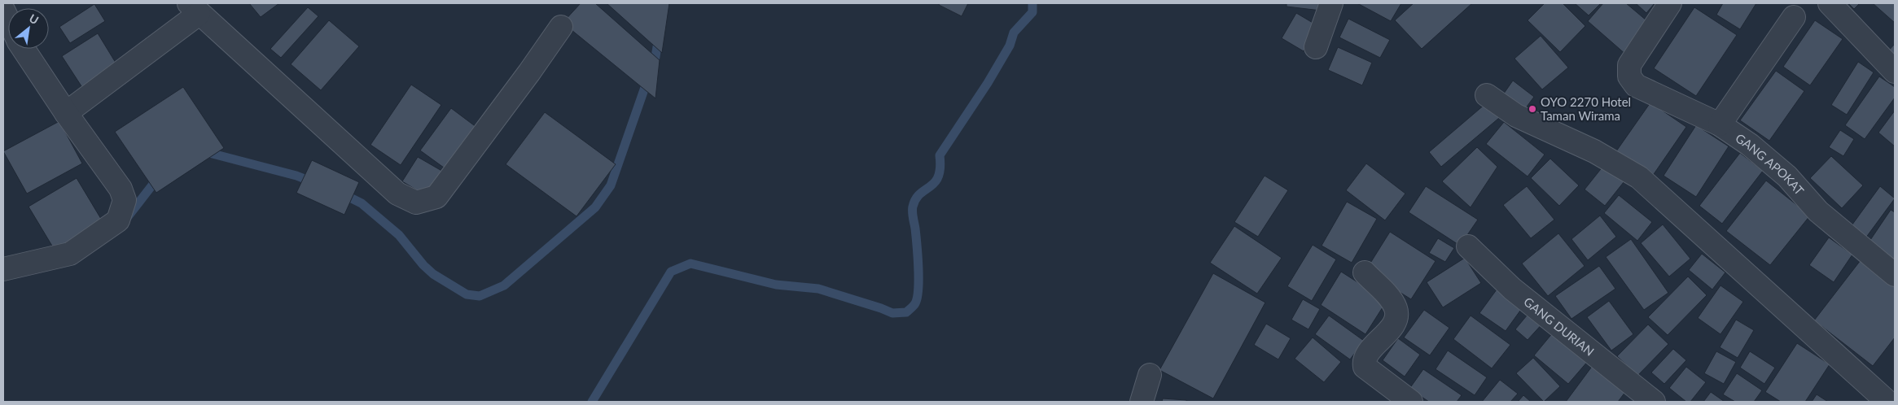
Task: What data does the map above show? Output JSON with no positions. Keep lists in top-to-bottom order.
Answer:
{
  "streets": {
    "street": ["GANG APOKAT", "GANG DURIAN"]
  },
  "places": ["OYO 2270 Hotel Taman Wirama"],
  "north": "top right"
}
